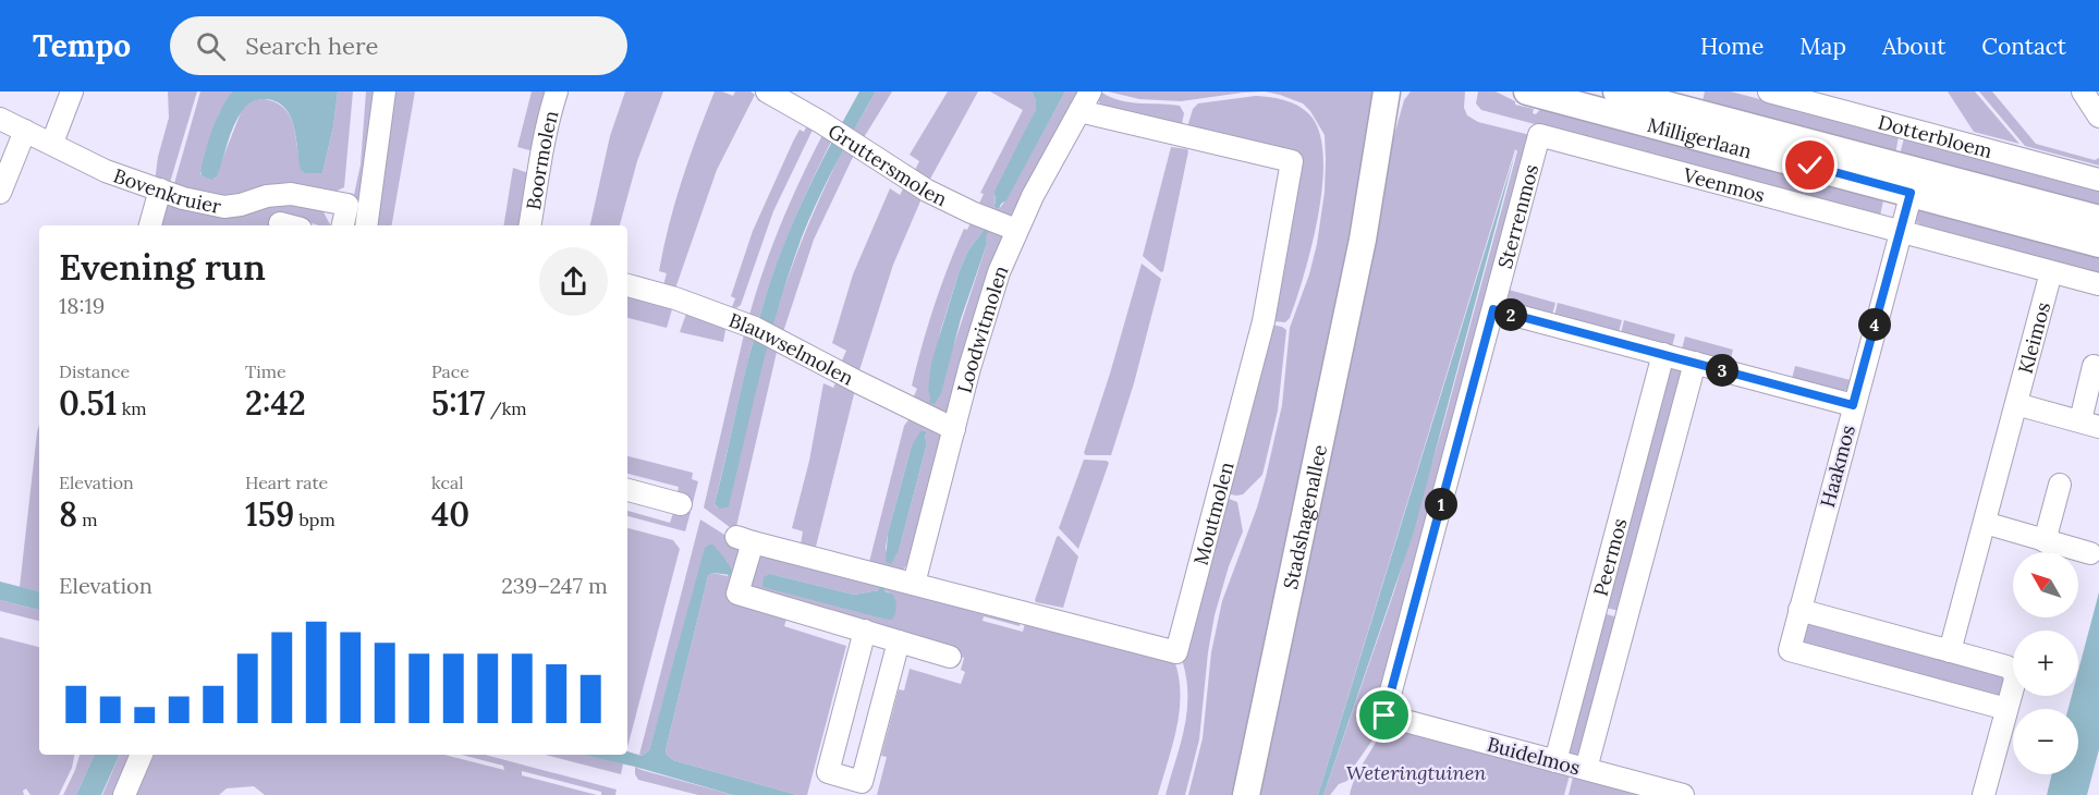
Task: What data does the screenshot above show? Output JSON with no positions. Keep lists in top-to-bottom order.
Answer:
{
  "streets": {
    "main road": ["Milligerlaan", "Stadshagenallee"],
    "street": [
      "Dotterbloem",
      "Boormolen",
      "Gruttersmolen",
      "Veenmos",
      "Bovenkruier",
      "Sterrenmos",
      "Loodwitmolen",
      "Kleimos",
      "Blauwselmolen",
      "Haakmos",
      "Moutmolen",
      "Peermos",
      "Buidelmos"
    ]
  },
  "crossings": [
    ["Milligerlaan", "Haakmos"],
    ["Gruttersmolen", "Loodwitmolen"],
    ["Veenmos", "Sterrenmos"],
    ["Veenmos", "Kleimos"],
    ["Veenmos", "Haakmos"],
    ["Sterrenmos", "Buidelmos"],
    ["Loodwitmolen", "Blauwselmolen"],
    ["Loodwitmolen", "Moutmolen"],
    ["Peermos", "Buidelmos"]
  ],
  "parks": ["Weteringtuinen"],
  "north": "top left",
  "page": {
    "header": "Tempo",
    "search": "Search here",
    "nav": [
      "Home",
      "Map",
      "About",
      "Contact"
    ],
    "heading": ["Evening run", "18:19"],
    "pins": [
      "2",
      "4",
      "3",
      "1"
    ],
    "stats": [
      ["Distance", "0.51 km"],
      ["Time", "2:42"],
      ["Pace", "5:17 /km"],
      ["Elevation", "8 m"],
      ["Heart rate", "159 bpm"],
      ["kcal", "40"]
    ],
    "map_buttons": ["+", "−"],
    "chart": ["Elevation", "239–247 m"]
  }
}
